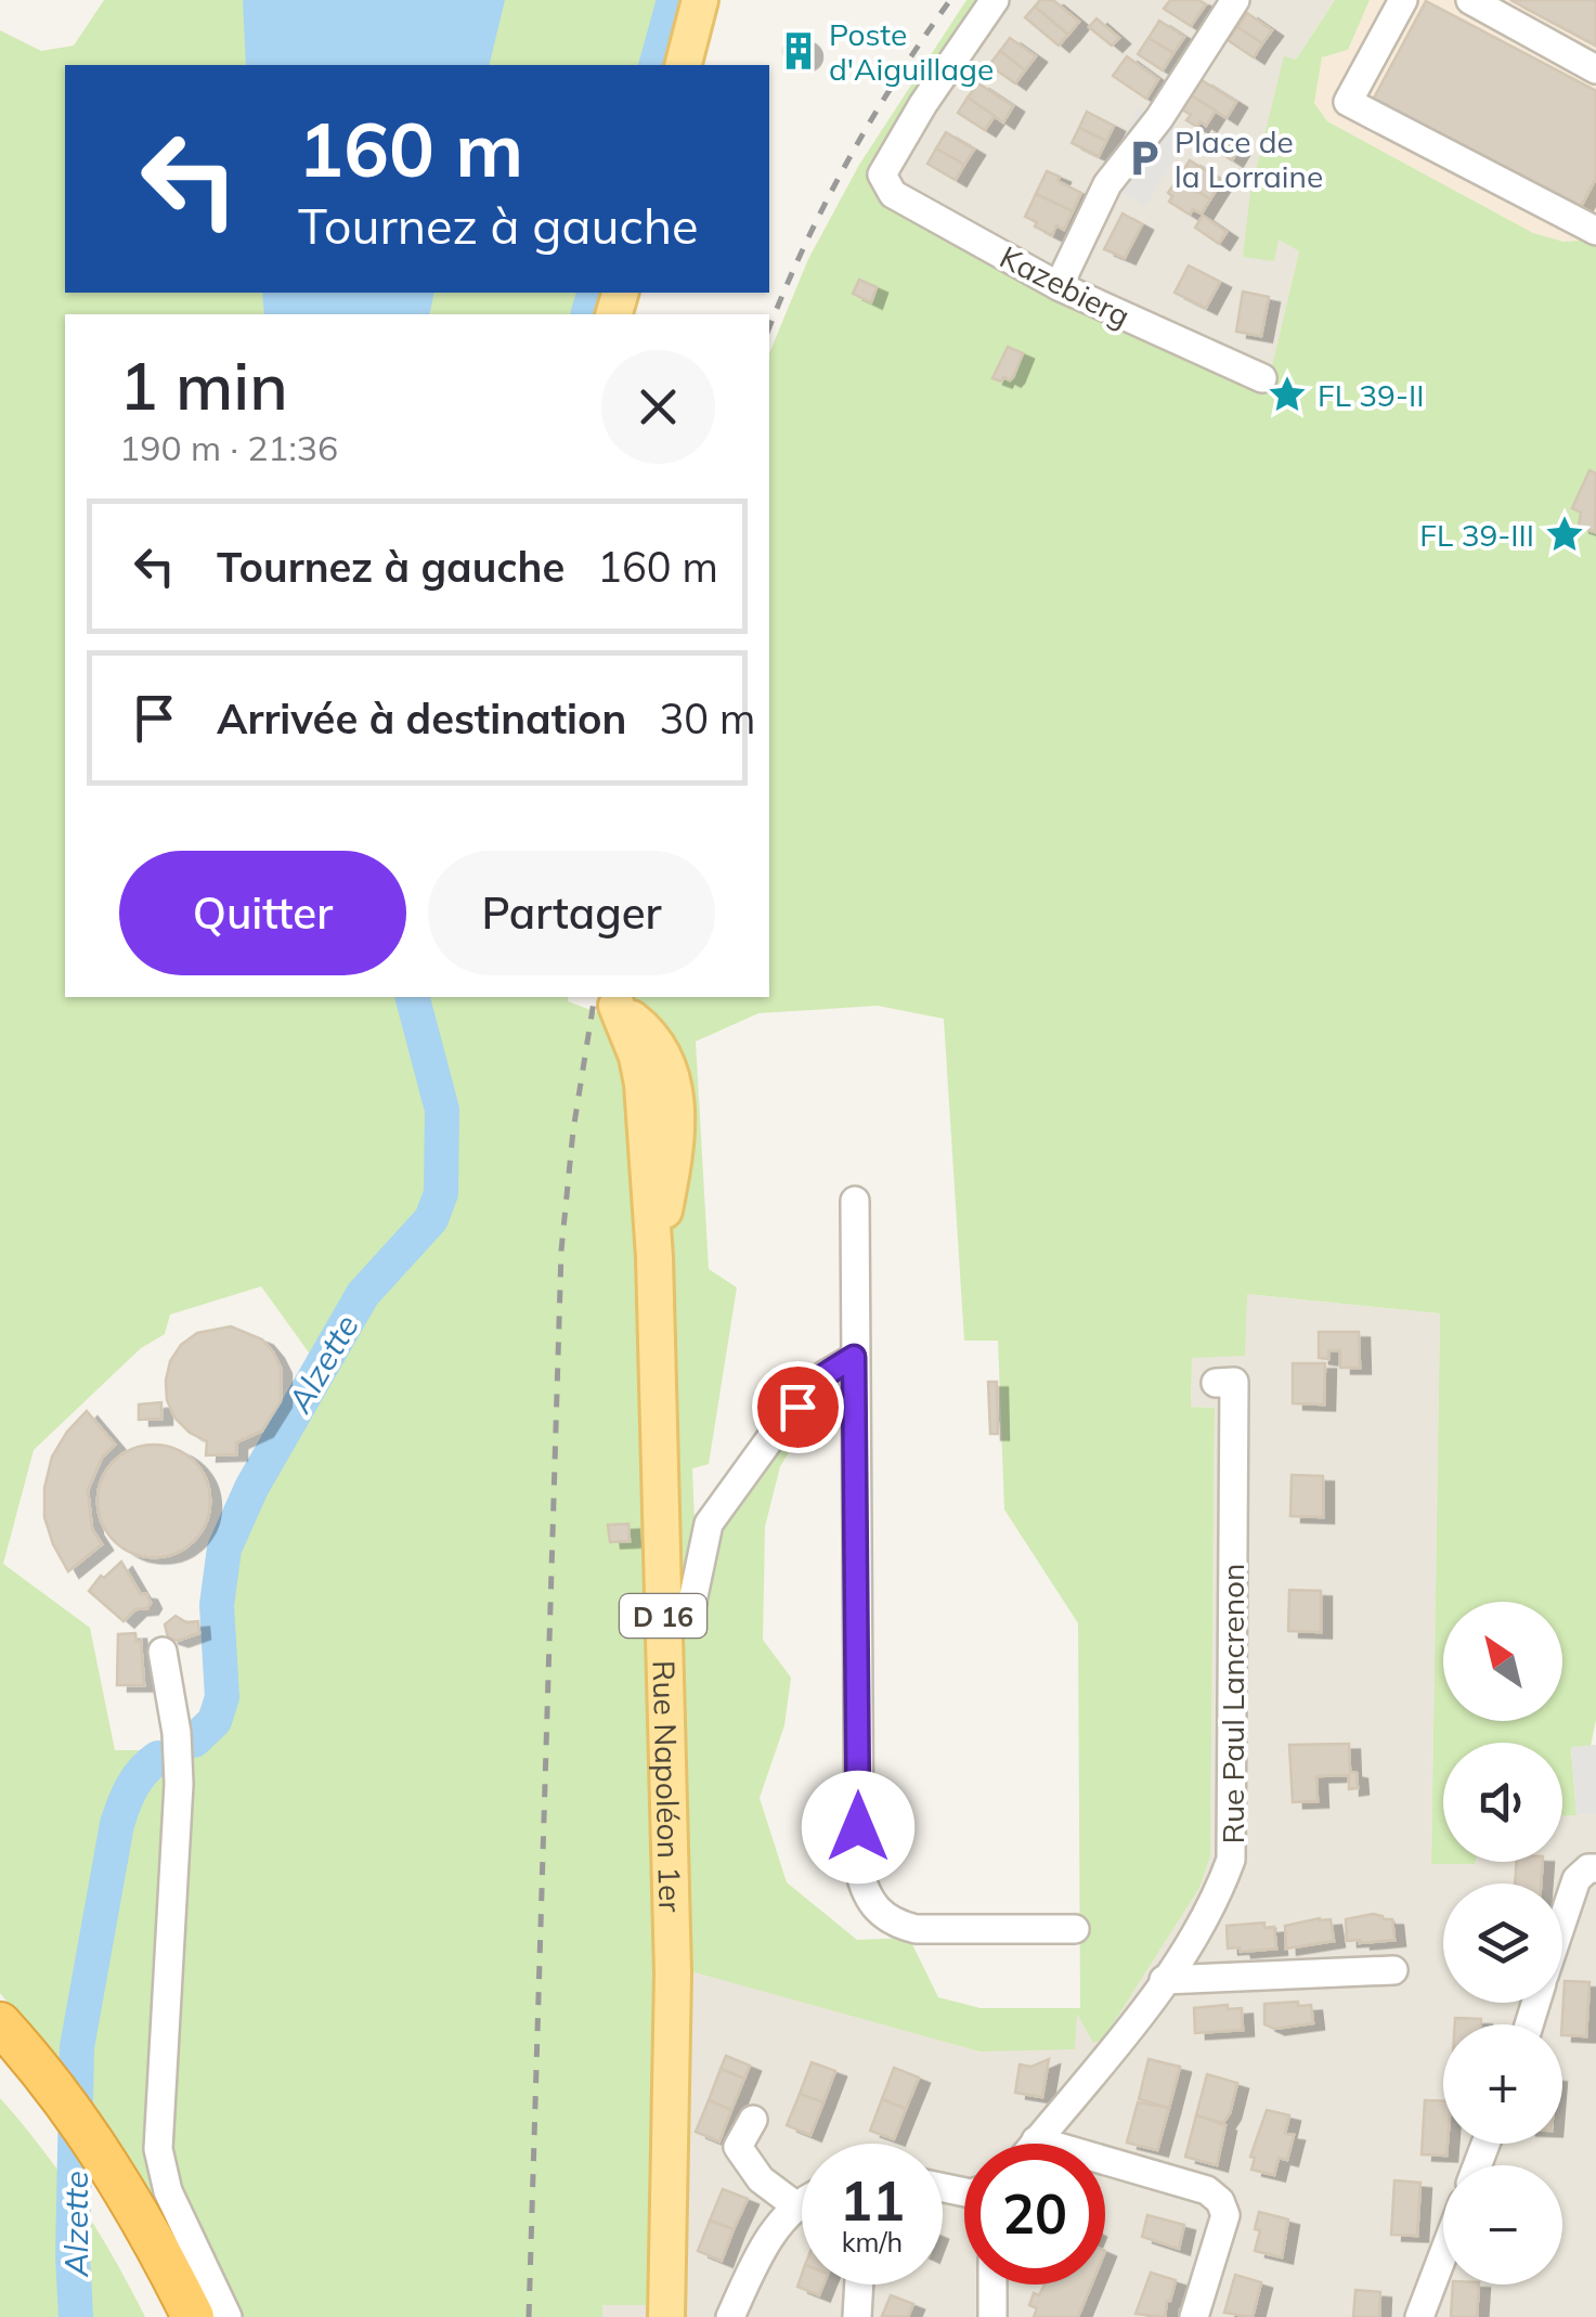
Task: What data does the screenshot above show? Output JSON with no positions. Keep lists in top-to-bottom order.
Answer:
{
  "streets": {
    "main road": ["D 16", "Rue Napoléon 1er"],
    "street": ["Kazebierg", "Rue Paul Lancrenon"]
  },
  "water": ["Alzette"],
  "places": {
    "building": ["Poste d'Aiguillage"],
    "parking": ["Place de la Lorraine"],
    "place": ["FL 39-II", "FL 39-III"]
  },
  "north": "top left",
  "page": {
    "turn": ["160 m", "Tournez à gauche"],
    "heading": ["1 min", "190 m · 21:36"],
    "list": [
      {
        "name": "Tournez à gauche",
        "value": "160 m"
      },
      {
        "name": "Arrivée à destination",
        "value": "30 m"
      }
    ],
    "buttons": ["Quitter", "Partager"],
    "map_buttons": ["+", "−"],
    "speed": "11 km/h",
    "limit": "20"
  }
}
